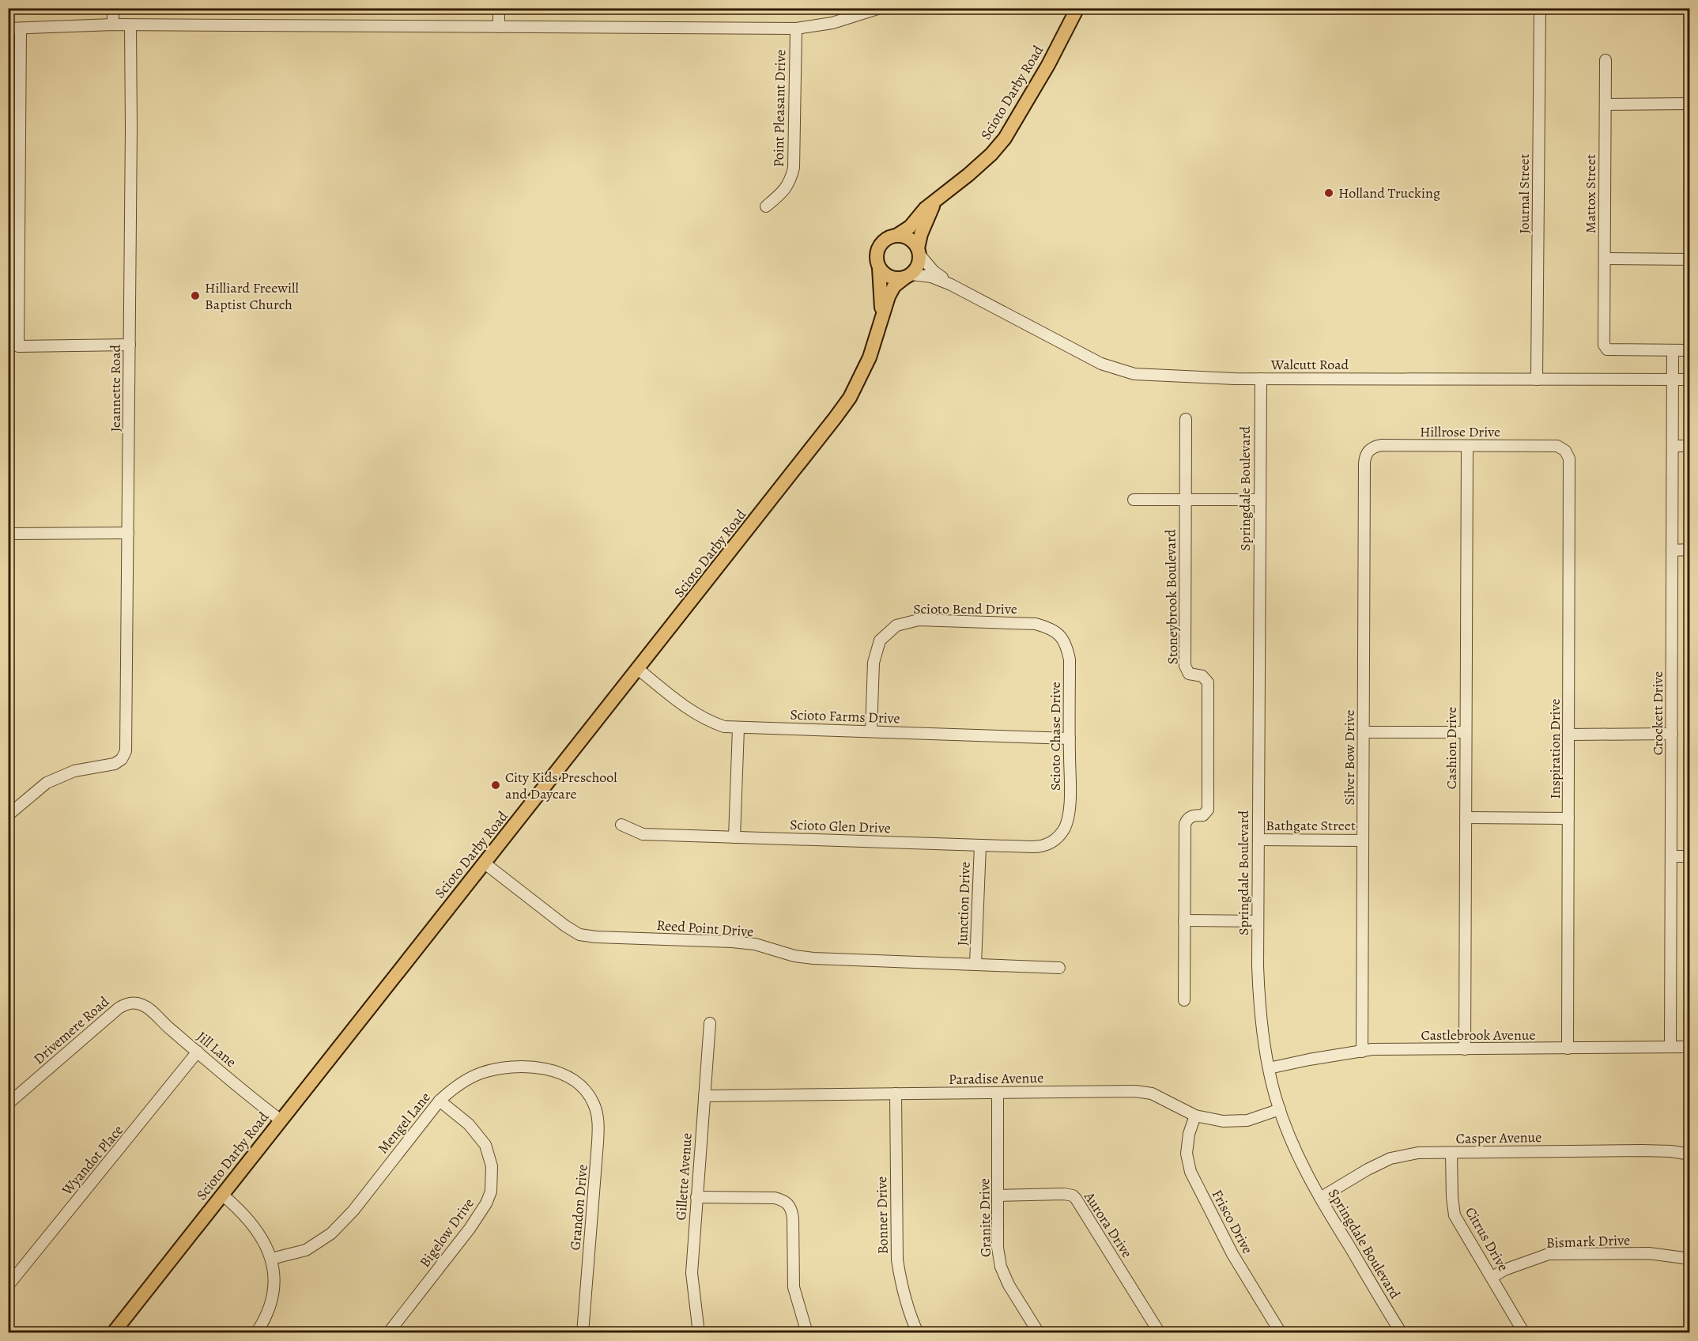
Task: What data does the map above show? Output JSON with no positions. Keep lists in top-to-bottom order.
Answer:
{
  "streets": {
    "main road": ["Scioto Darby Road"],
    "street": [
      "Point Pleasant Drive",
      "Journal Street",
      "Mattox Street",
      "Walcutt Road",
      "Jeannette Road",
      "Hillrose Drive",
      "Springdale Boulevard",
      "Stoneybrook Boulevard",
      "Scioto Bend Drive",
      "Crockett Drive",
      "Scioto Farms Drive",
      "Scioto Chase Drive",
      "Cashion Drive",
      "Inspiration Drive",
      "Silver Bow Drive",
      "Bathgate Street",
      "Scioto Glen Drive",
      "Junction Drive",
      "Reed Point Drive",
      "Drivemere Road",
      "Castlebrook Avenue",
      "Jill Lane",
      "Paradise Avenue",
      "Mengel Lane",
      "Casper Avenue",
      "Wyandot Place",
      "Gillette Avenue",
      "Grandon Drive",
      "Bonner Drive",
      "Granite Drive",
      "Frisco Drive",
      "Aurora Drive",
      "Bigelow Drive",
      "Citrus Drive",
      "Bismark Drive"
    ]
  },
  "crossings": [
    ["Scioto Darby Road", "Walcutt Road"],
    ["Scioto Darby Road", "Scioto Farms Drive"],
    ["Scioto Darby Road", "Reed Point Drive"],
    ["Scioto Darby Road", "Jill Lane"],
    ["Journal Street", "Walcutt Road"],
    ["Mattox Street", "Crockett Drive"],
    ["Walcutt Road", "Springdale Boulevard"],
    ["Walcutt Road", "Crockett Drive"],
    ["Hillrose Drive", "Cashion Drive"],
    ["Hillrose Drive", "Inspiration Drive"],
    ["Hillrose Drive", "Silver Bow Drive"],
    ["Springdale Boulevard", "Bathgate Street"],
    ["Springdale Boulevard", "Castlebrook Avenue"],
    ["Springdale Boulevard", "Paradise Avenue"],
    ["Springdale Boulevard", "Casper Avenue"],
    ["Scioto Bend Drive", "Scioto Farms Drive"],
    ["Scioto Bend Drive", "Scioto Chase Drive"],
    ["Crockett Drive", "Castlebrook Avenue"],
    ["Scioto Farms Drive", "Scioto Chase Drive"],
    ["Scioto Chase Drive", "Scioto Glen Drive"],
    ["Cashion Drive", "Castlebrook Avenue"],
    ["Inspiration Drive", "Castlebrook Avenue"],
    ["Silver Bow Drive", "Bathgate Street"],
    ["Silver Bow Drive", "Castlebrook Avenue"],
    ["Scioto Glen Drive", "Junction Drive"],
    ["Junction Drive", "Reed Point Drive"],
    ["Drivemere Road", "Jill Lane"],
    ["Jill Lane", "Wyandot Place"],
    ["Paradise Avenue", "Gillette Avenue"],
    ["Paradise Avenue", "Bonner Drive"],
    ["Paradise Avenue", "Granite Drive"],
    ["Paradise Avenue", "Frisco Drive"],
    ["Mengel Lane", "Grandon Drive"],
    ["Mengel Lane", "Bigelow Drive"],
    ["Casper Avenue", "Citrus Drive"],
    ["Granite Drive", "Aurora Drive"],
    ["Citrus Drive", "Bismark Drive"]
  ],
  "places": ["Holland Trucking", "Hilliard Freewill Baptist Church", "City Kids Preschool and Daycare"]
}
